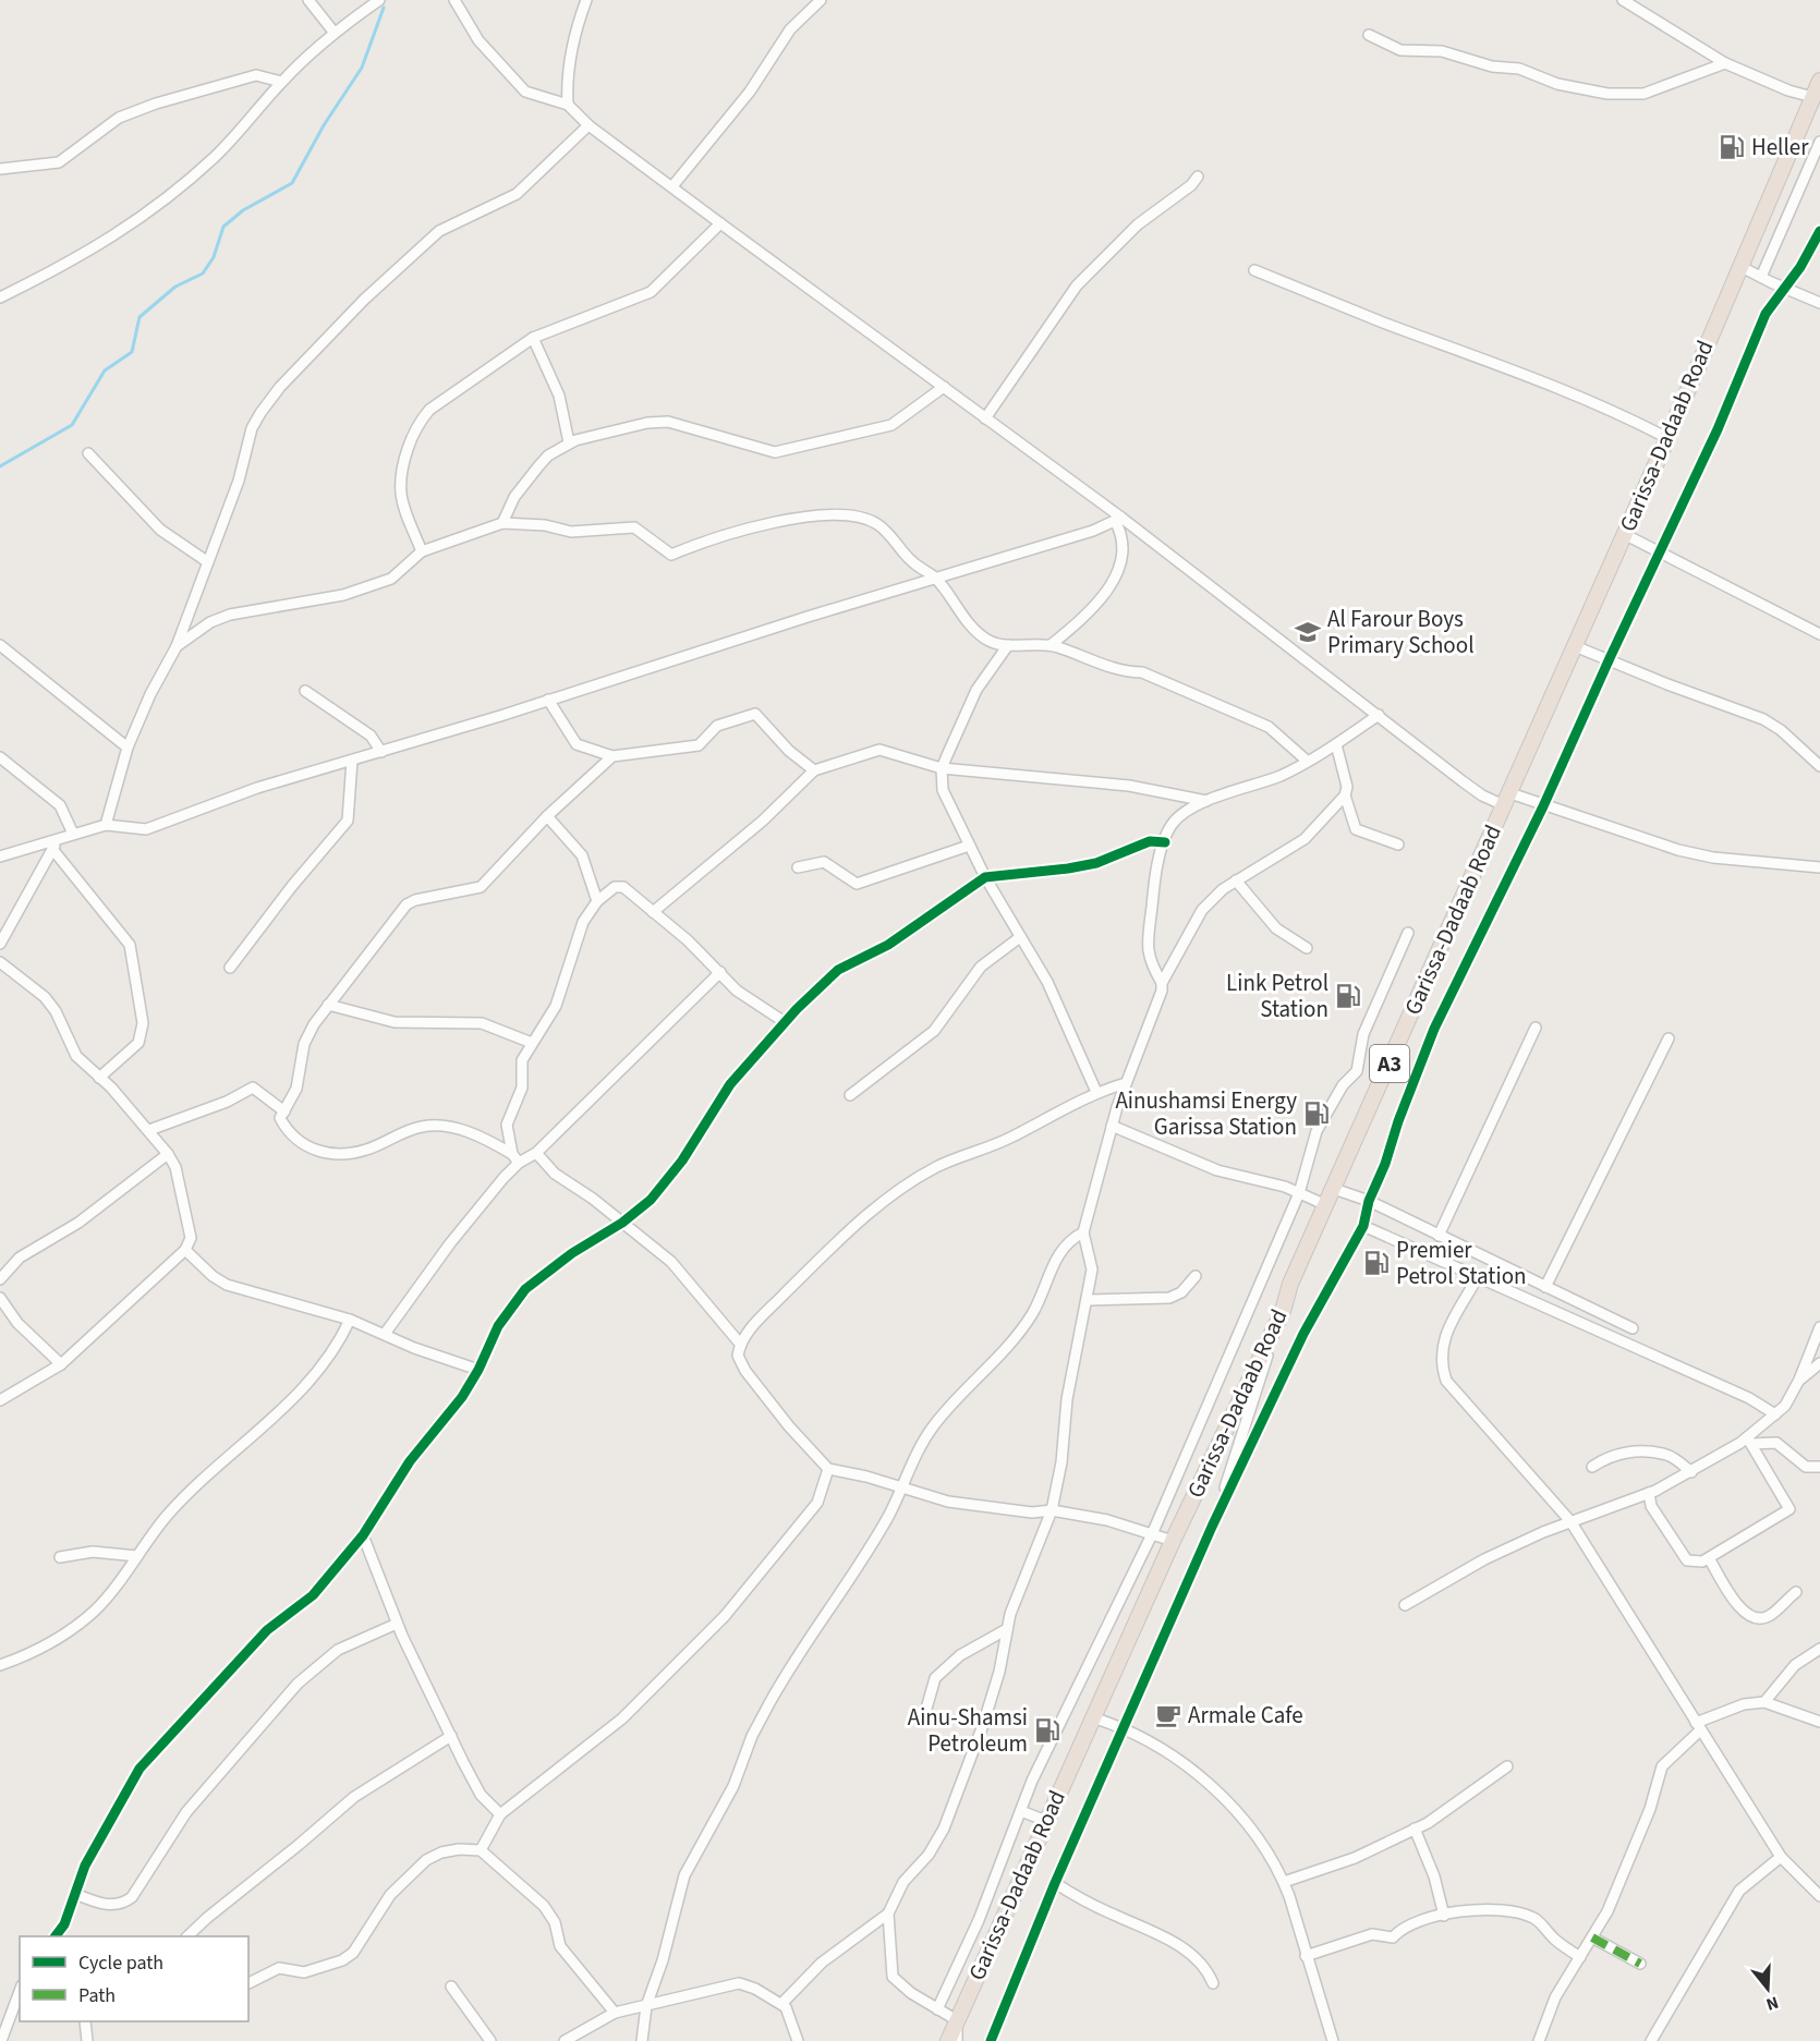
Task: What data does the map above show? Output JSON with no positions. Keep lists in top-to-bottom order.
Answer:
{
  "streets": {
    "highway": ["Garissa-Dadaab Road", "A3"]
  },
  "places": {
    "fuel station": [
      "Heller",
      "Link Petrol Station",
      "Ainushamsi Energy Garissa Station",
      "Premier Petrol Station",
      "Ainu-Shamsi Petroleum"
    ],
    "school or university": ["Al Farour Boys Primary School"],
    "cafe": ["Armale Cafe"]
  },
  "legend": ["Cycle path", "Path"],
  "north": "bottom"
}
